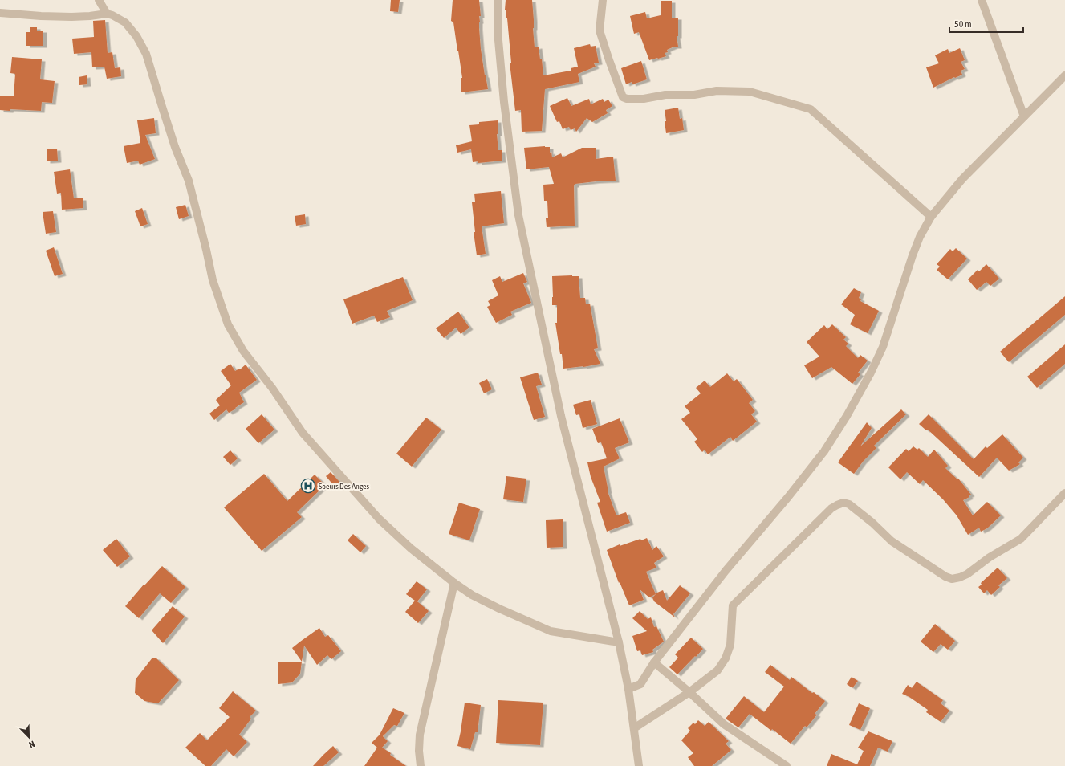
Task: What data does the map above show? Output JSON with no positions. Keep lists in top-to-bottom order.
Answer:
{
  "places": {
    "hospital": ["Soeurs Des Anges"]
  },
  "scale_bar": "50 m",
  "north": "bottom right"
}
